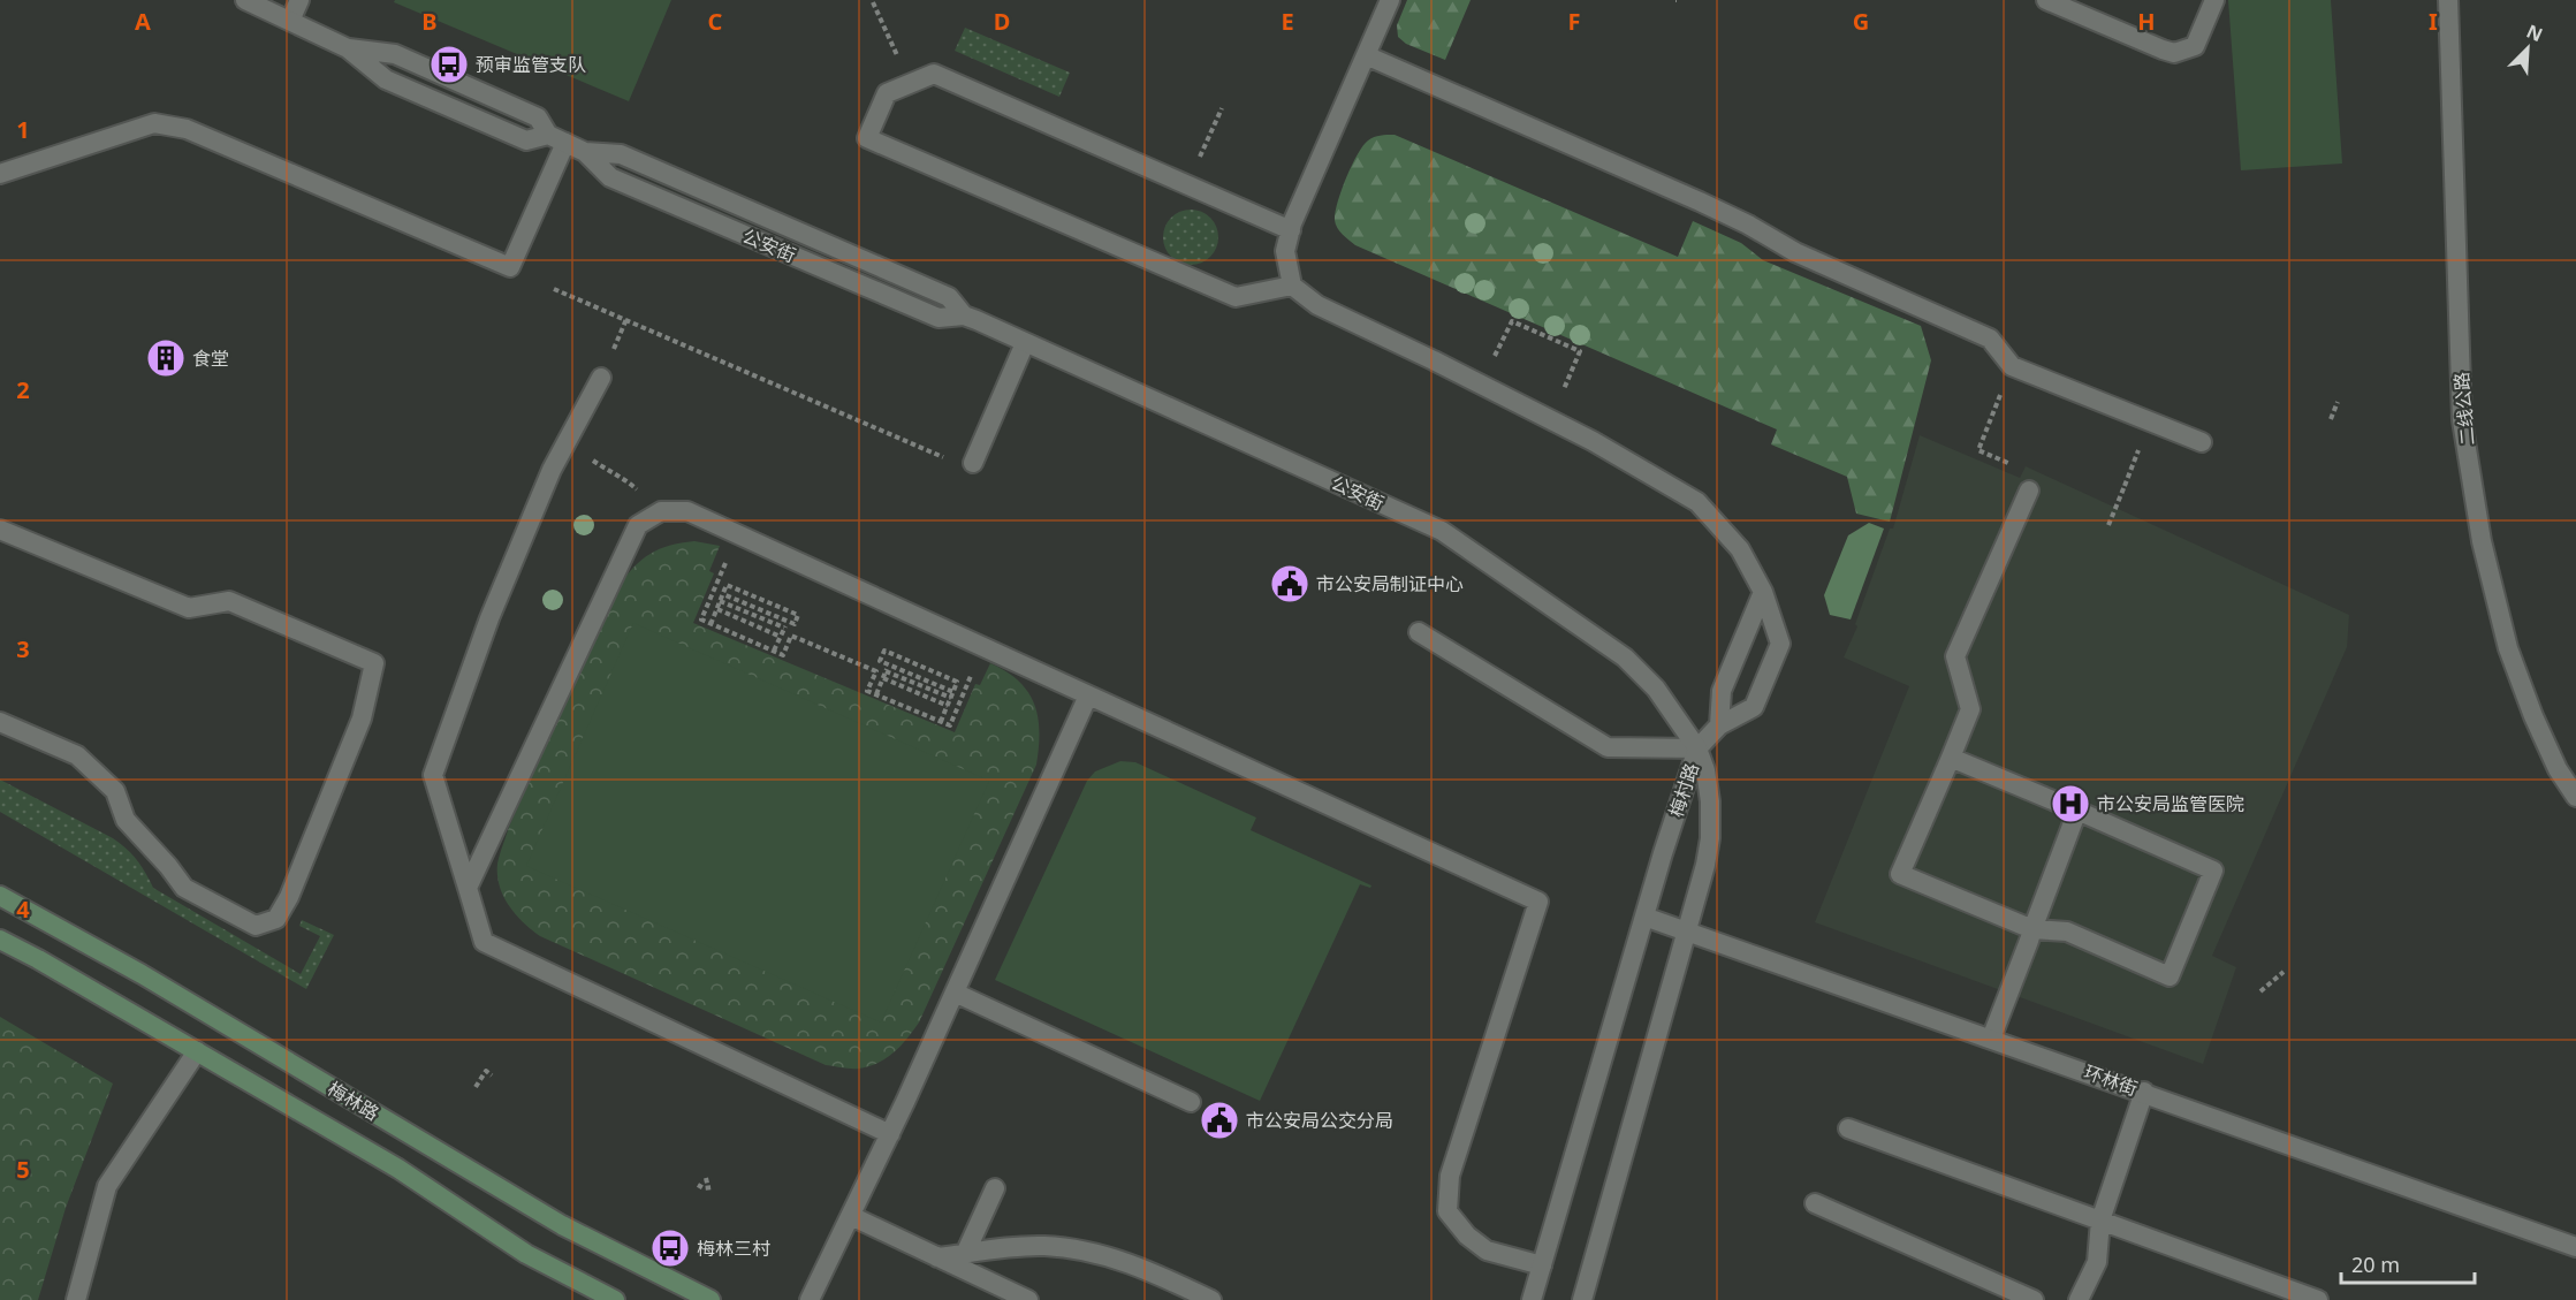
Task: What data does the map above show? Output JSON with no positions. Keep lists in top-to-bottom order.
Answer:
{
  "streets": {
    "main road": ["梅林路"],
    "street": [
      "公安街",
      "二线公路",
      "梅村路",
      "环林街"
    ]
  },
  "crossings": [
    ["公安街", "梅村路"],
    ["梅村路", "环林街"]
  ],
  "places": {
    "bus stop": ["预审监管支队", "梅林三村"],
    "building": ["食堂"],
    "public building": ["市公安局制证中心", "市公安局公交分局"],
    "hospital": ["市公安局监管医院"]
  },
  "scale_bar": "20 m",
  "north": "top right",
  "grid": {
    "columns": [
      "A",
      "B",
      "C",
      "D",
      "E",
      "F",
      "G",
      "H",
      "I"
    ],
    "rows": [
      "1",
      "2",
      "3",
      "4",
      "5"
    ]
  }
}
